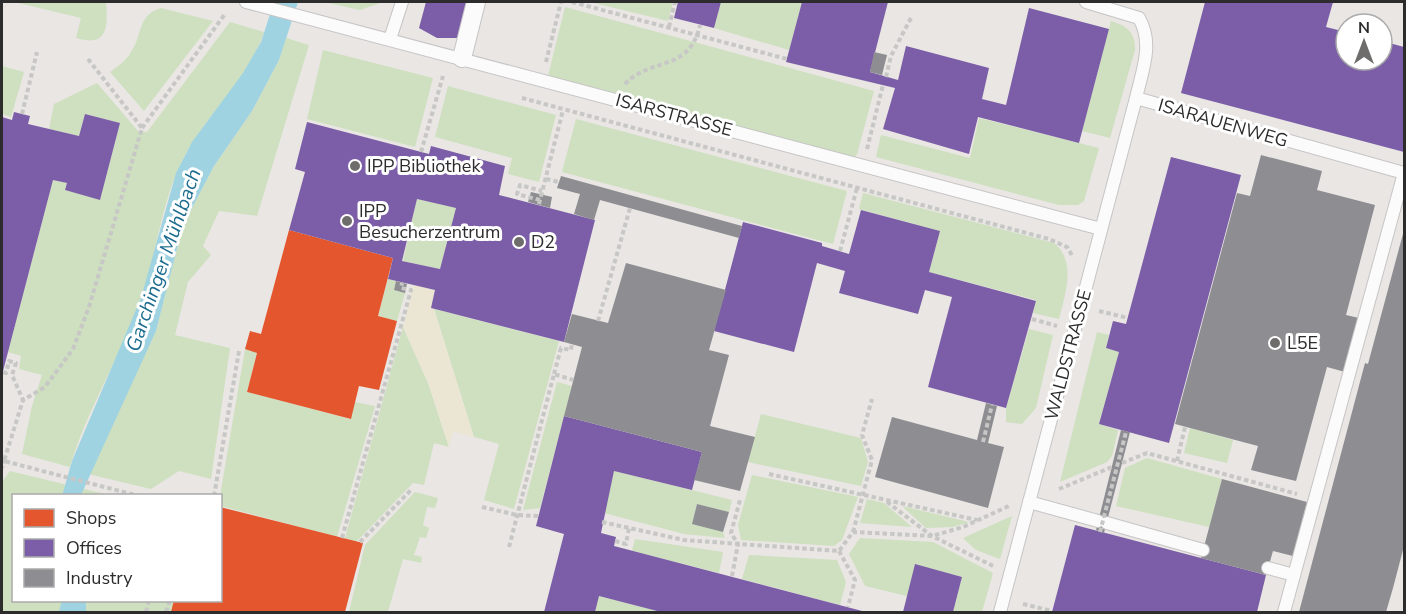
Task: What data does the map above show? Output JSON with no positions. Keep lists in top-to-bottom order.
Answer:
{
  "streets": {
    "lane": ["ISARSTRASSE", "ISARAUENWEG", "WALDSTRASSE"]
  },
  "crossings": [
    ["ISARSTRASSE", "WALDSTRASSE"],
    ["ISARAUENWEG", "WALDSTRASSE"]
  ],
  "water": ["Garchinger Mühlbach"],
  "places": [
    "IPP Bibliothek",
    "IPP Besucherzentrum",
    "D2",
    "L5E"
  ],
  "legend": ["Shops", "Offices", "Industry"],
  "north": "top"
}
